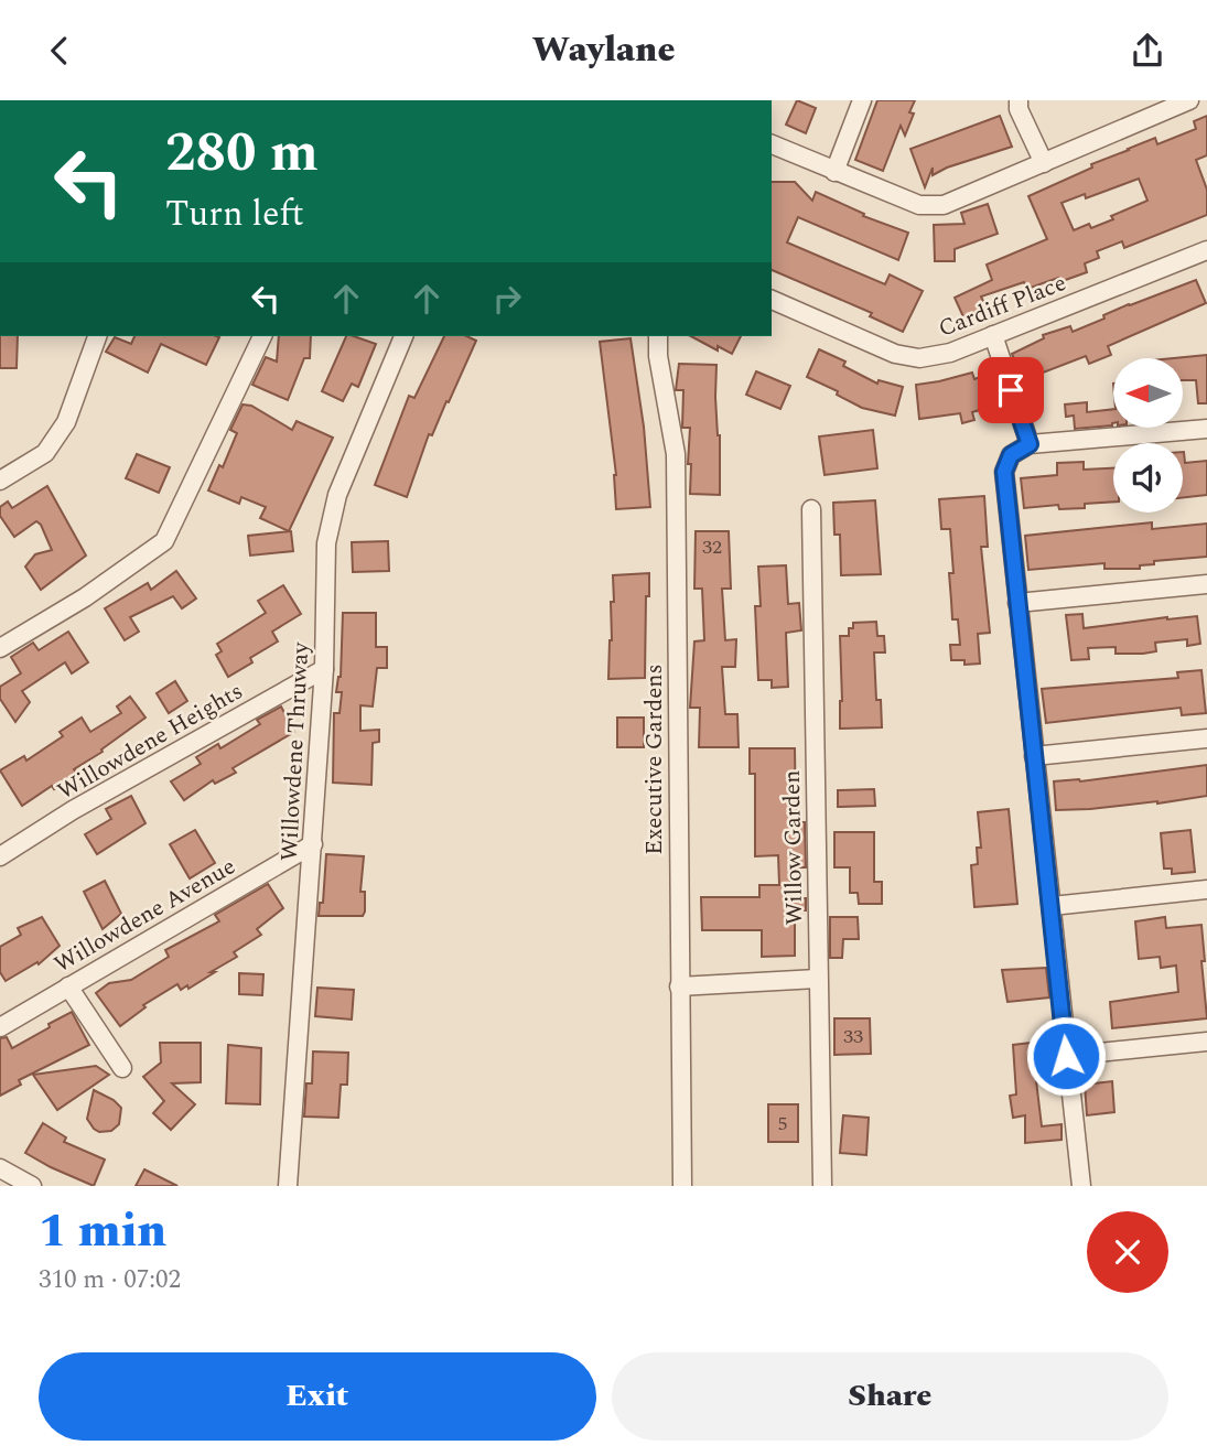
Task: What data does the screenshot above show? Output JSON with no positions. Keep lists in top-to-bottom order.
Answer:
{
  "streets": {
    "street": [
      "Cardiff Place",
      "Willowdene Heights",
      "Willowdene Thruway",
      "Executive Gardens",
      "Willow Garden",
      "Willowdene Avenue"
    ]
  },
  "crossings": [
    ["Willowdene Heights", "Willowdene Thruway"],
    ["Willowdene Thruway", "Willowdene Avenue"]
  ],
  "house_numbers": ["32", "33", "5"],
  "north": "left",
  "page": {
    "header": "Waylane",
    "turn": ["280 m", "Turn left"],
    "heading": ["1 min", "310 m · 07:02"],
    "buttons": ["Exit", "Share"]
  }
}
